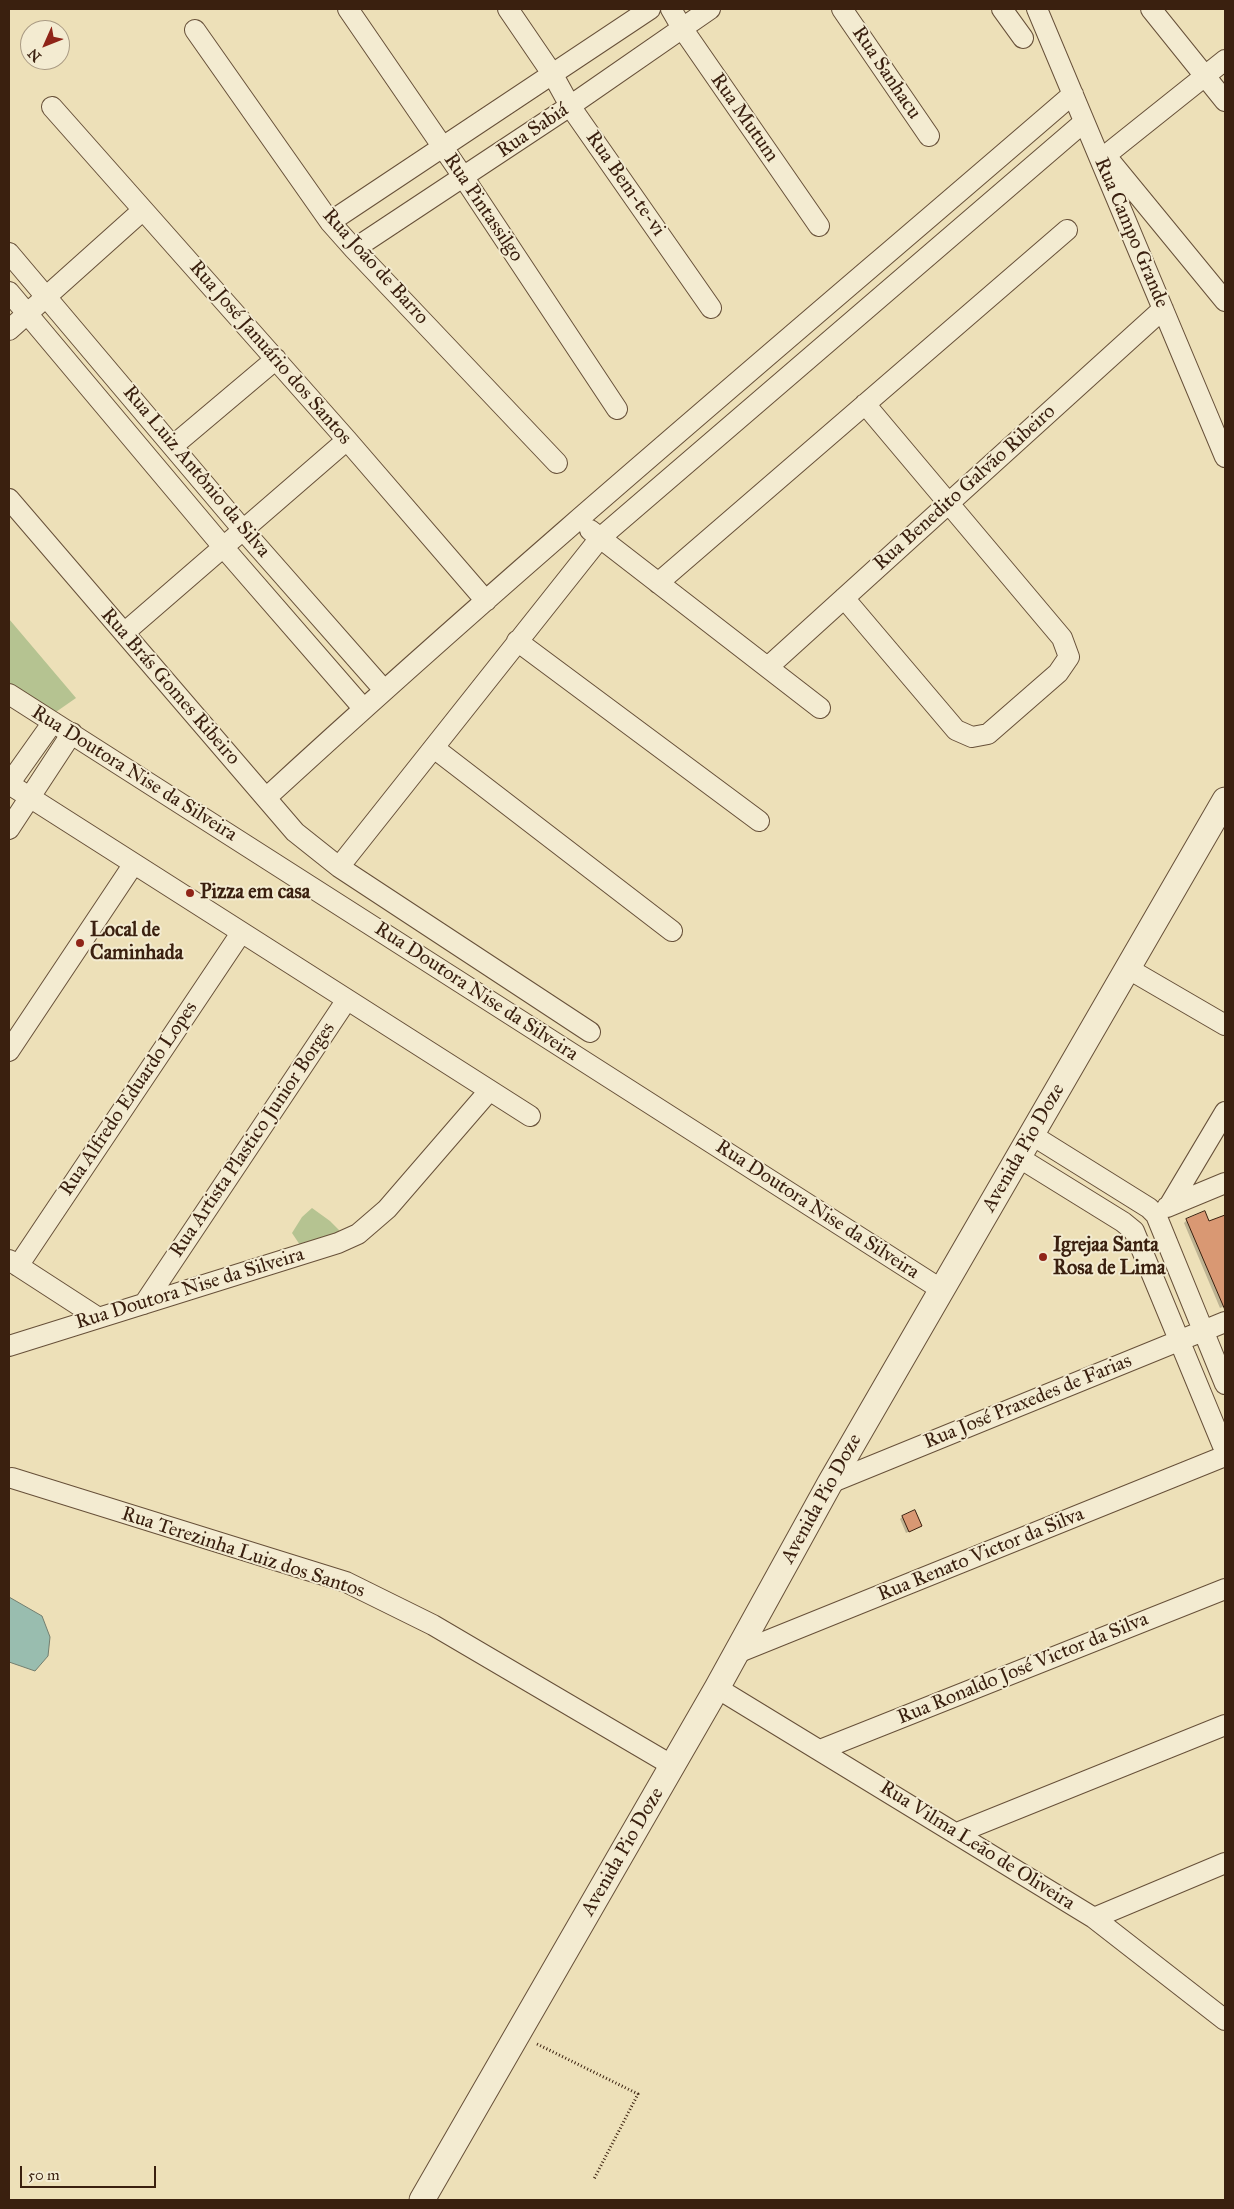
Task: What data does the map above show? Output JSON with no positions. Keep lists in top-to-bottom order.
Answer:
{
  "streets": {
    "street": [
      "Rua Sanhacu",
      "Rua Mutum",
      "Rua Sabiá",
      "Rua Bem-te-vi",
      "Rua Pintassilgo",
      "Rua Campo Grande",
      "Rua João de Barro",
      "Rua José Januário dos Santos",
      "Rua Luiz Antônio da Silva",
      "Rua Benedito Galvão Ribeiro",
      "Rua Brás Gomes Ribeiro",
      "Rua Doutora Nise da Silveira",
      "Rua Alfredo Eduardo Lopes",
      "Rua Artista Plastico Junior Borges",
      "Avenida Pio Doze",
      "Rua José Praxedes de Farias",
      "Rua Terezinha Luiz dos Santos",
      "Rua Renato Victor da Silva",
      "Rua Ronaldo José Victor da Silva",
      "Rua Vilma Leão de Oliveira"
    ]
  },
  "crossings": [
    ["Rua Mutum", "Rua Sabiá"],
    ["Rua Sabiá", "Rua Bem-te-vi"],
    ["Rua Sabiá", "Rua Pintassilgo"],
    ["Rua Sabiá", "Rua João de Barro"],
    ["Rua Campo Grande", "Rua Benedito Galvão Ribeiro"],
    ["Rua Doutora Nise da Silveira", "Rua Artista Plastico Junior Borges"],
    ["Rua Doutora Nise da Silveira", "Avenida Pio Doze"],
    ["Avenida Pio Doze", "Rua José Praxedes de Farias"],
    ["Avenida Pio Doze", "Rua Terezinha Luiz dos Santos"],
    ["Avenida Pio Doze", "Rua Renato Victor da Silva"],
    ["Avenida Pio Doze", "Rua Vilma Leão de Oliveira"],
    ["Rua Ronaldo José Victor da Silva", "Rua Vilma Leão de Oliveira"]
  ],
  "places": ["Pizza em casa", "Local de Caminhada", "Igrejaa Santa Rosa de Lima"],
  "scale_bar": "50 m",
  "north": "bottom left"
}
